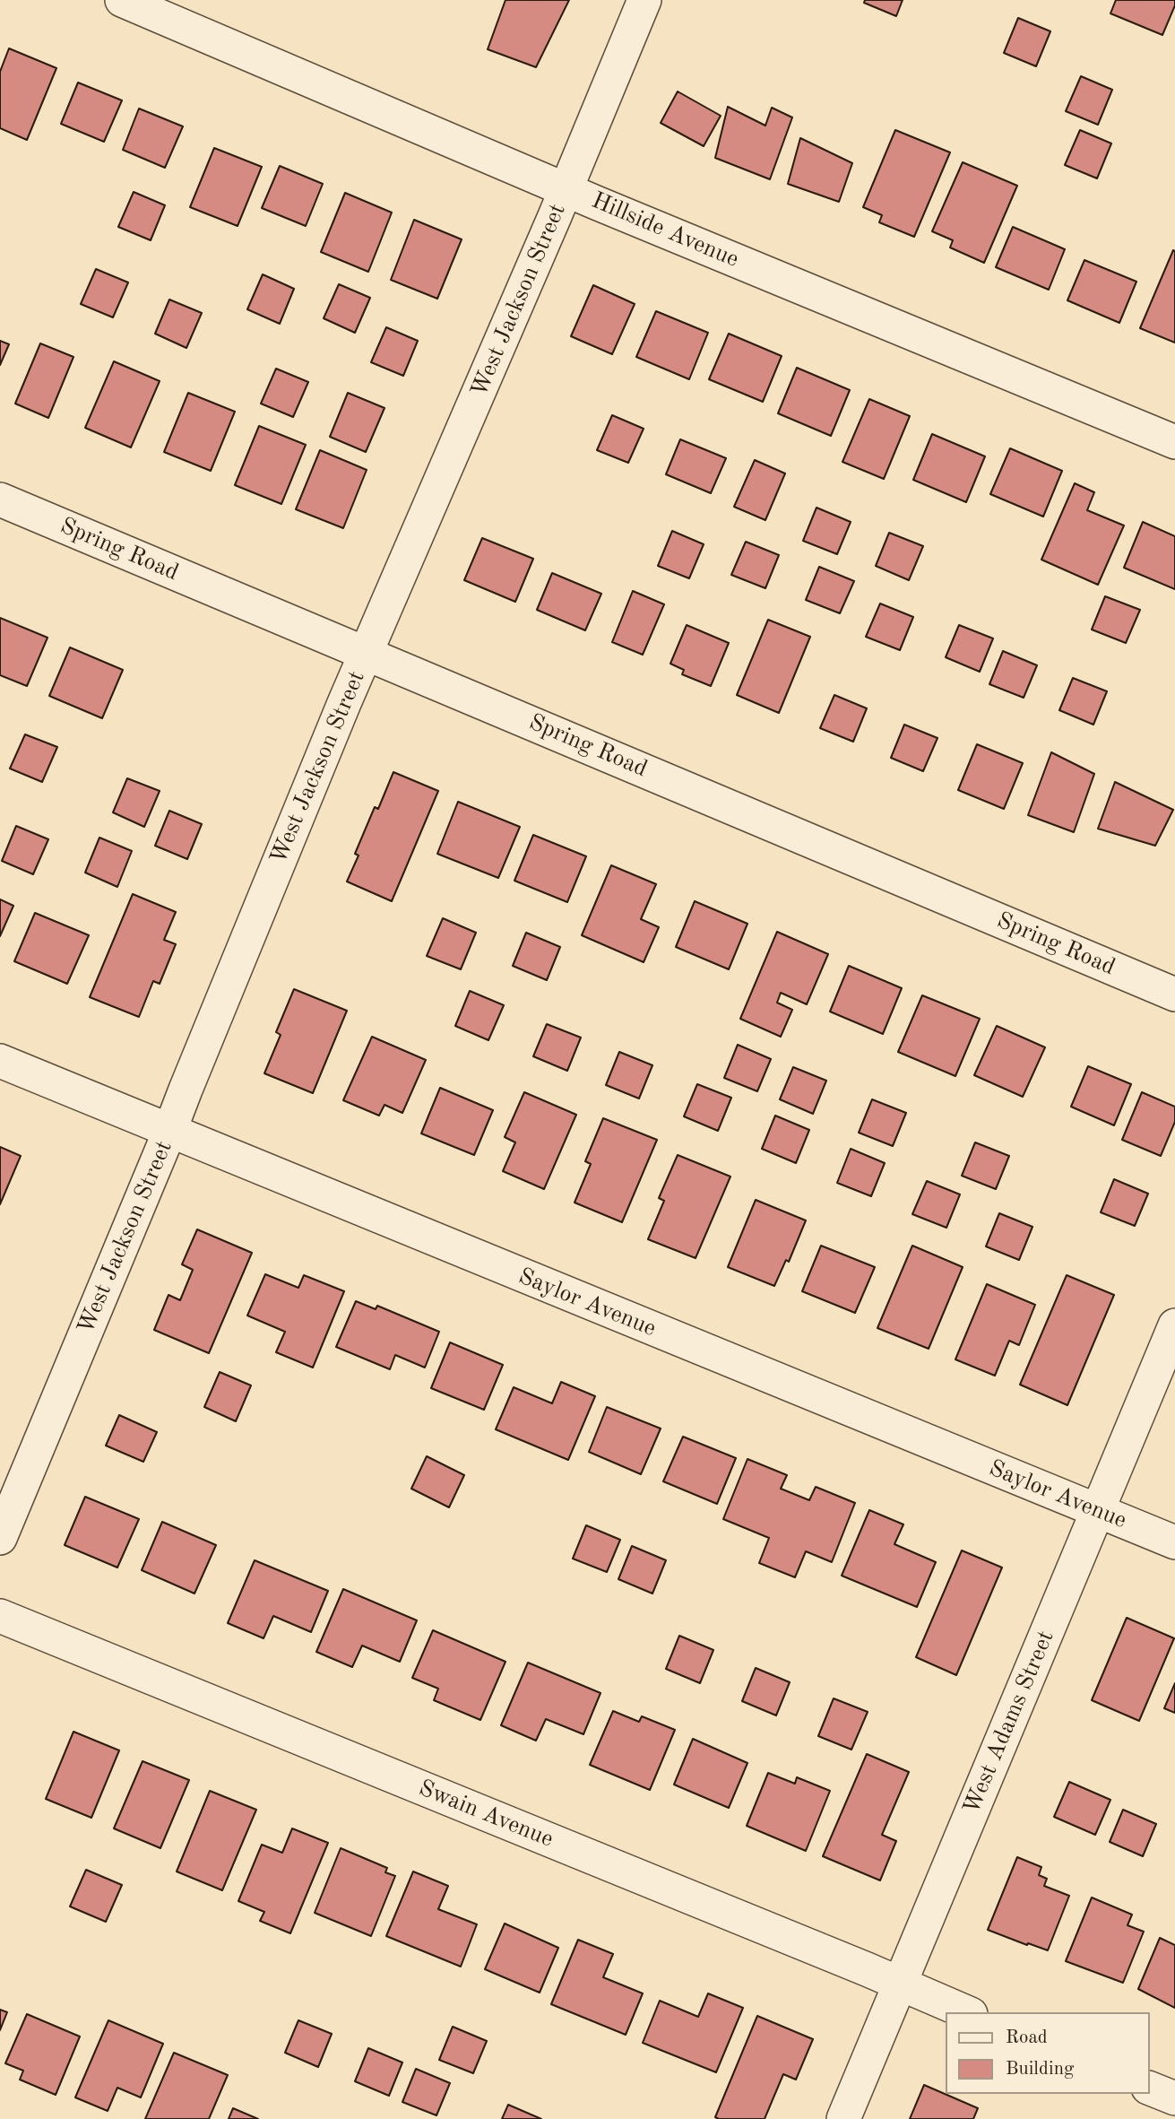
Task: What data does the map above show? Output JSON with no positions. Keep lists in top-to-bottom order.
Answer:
{
  "streets": {
    "street": [
      "Hillside Avenue",
      "West Jackson Street",
      "Spring Road",
      "Saylor Avenue",
      "West Adams Street",
      "Swain Avenue"
    ]
  },
  "crossings": [
    ["Hillside Avenue", "West Jackson Street"],
    ["West Jackson Street", "Spring Road"],
    ["West Jackson Street", "Saylor Avenue"],
    ["Saylor Avenue", "West Adams Street"],
    ["West Adams Street", "Swain Avenue"]
  ],
  "legend": ["Road", "Building"]
}
